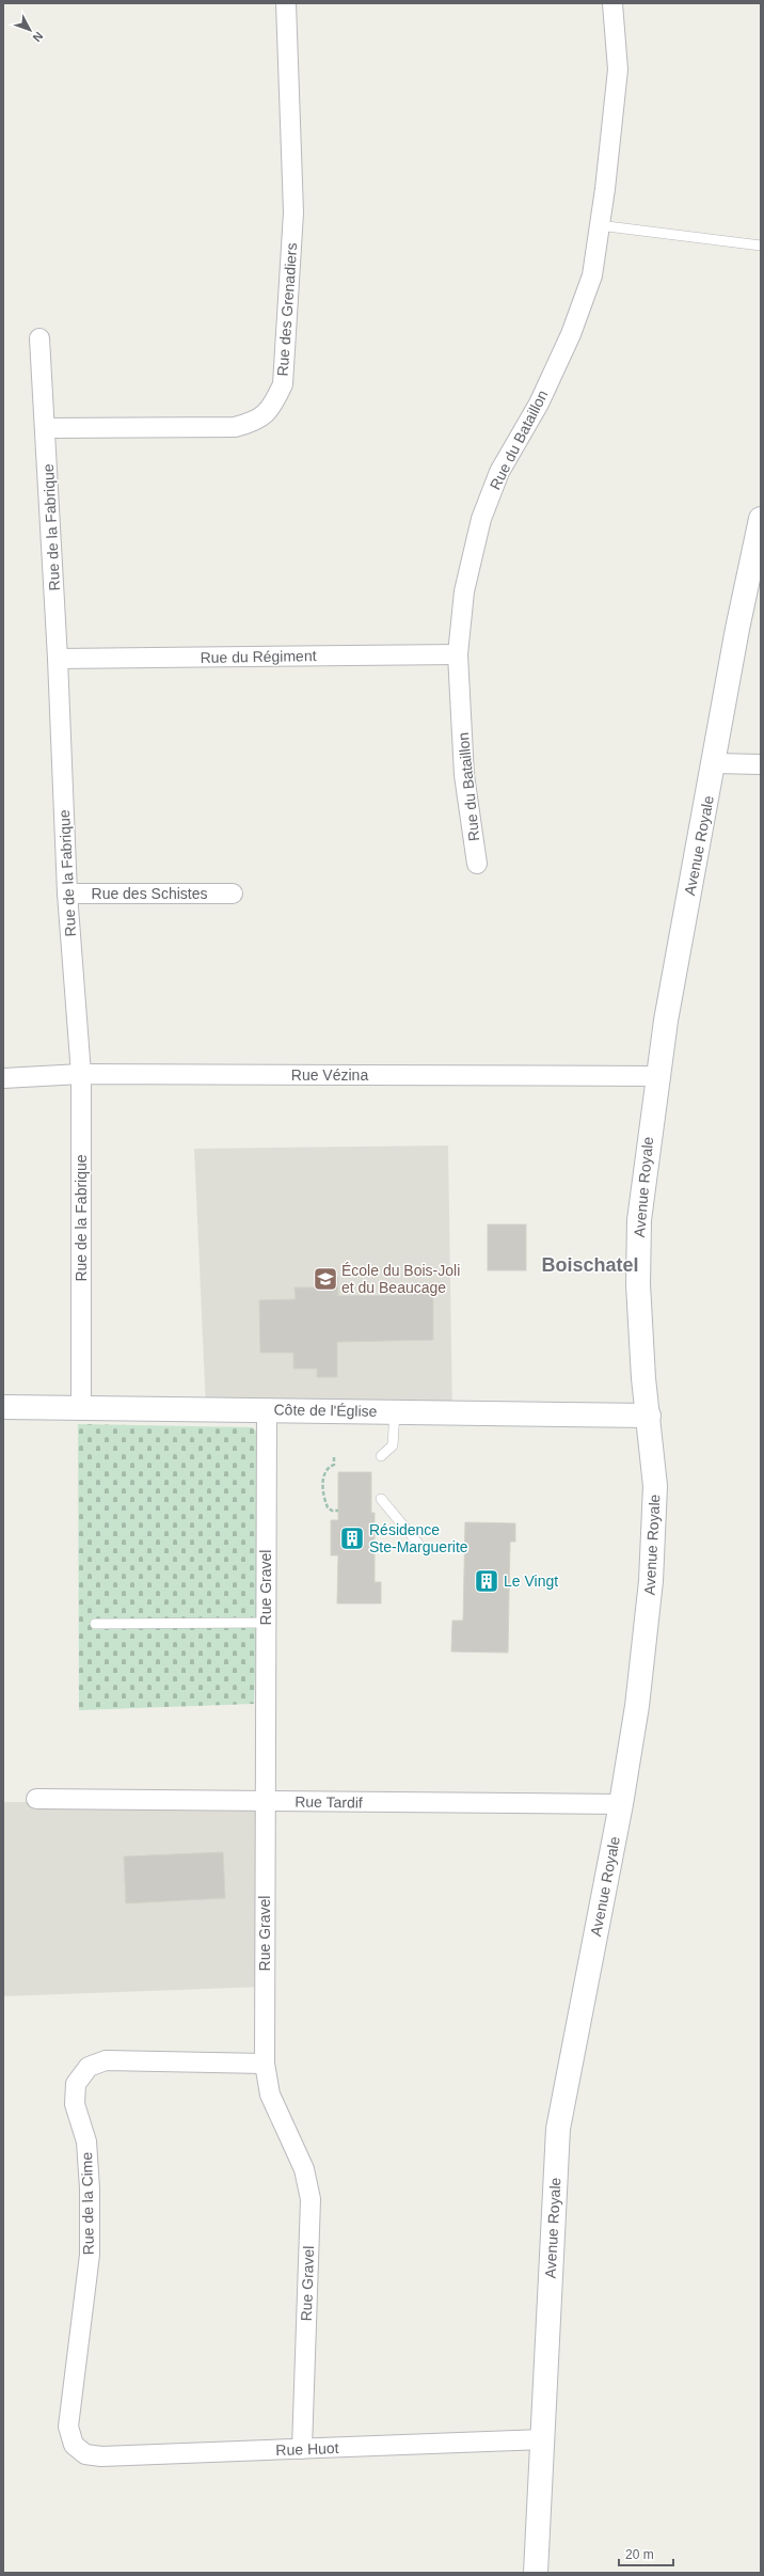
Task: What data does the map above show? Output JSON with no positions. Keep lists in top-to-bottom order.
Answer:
{
  "streets": {
    "main road": ["Avenue Royale", "Côte de l'Église"],
    "street": [
      "Rue des Grenadiers",
      "Rue du Bataillon",
      "Rue de la Fabrique",
      "Rue du Régiment",
      "Rue des Schistes",
      "Rue Vézina",
      "Rue Gravel",
      "Rue Tardif",
      "Rue de la Cime",
      "Rue Huot"
    ]
  },
  "crossings": [
    ["Rue des Grenadiers", "Rue de la Fabrique"],
    ["Rue du Bataillon", "Rue du Régiment"],
    ["Rue de la Fabrique", "Rue du Régiment"],
    ["Rue de la Fabrique", "Rue des Schistes"],
    ["Rue de la Fabrique", "Rue Vézina"],
    ["Rue de la Fabrique", "Côte de l'Église"],
    ["Avenue Royale", "Rue Vézina"],
    ["Avenue Royale", "Côte de l'Église"],
    ["Avenue Royale", "Rue Tardif"],
    ["Avenue Royale", "Rue Huot"],
    ["Côte de l'Église", "Rue Gravel"],
    ["Rue Gravel", "Rue Tardif"],
    ["Rue Gravel", "Rue de la Cime"],
    ["Rue Gravel", "Rue Huot"],
    ["Rue de la Cime", "Rue Huot"]
  ],
  "districts": ["Boischatel"],
  "places": {
    "school or university": ["École du Bois-Joli et du Beaucage"],
    "building": ["Résidence Ste-Marguerite", "Le Vingt"]
  },
  "scale_bar": "20 m",
  "north": "bottom right"
}
